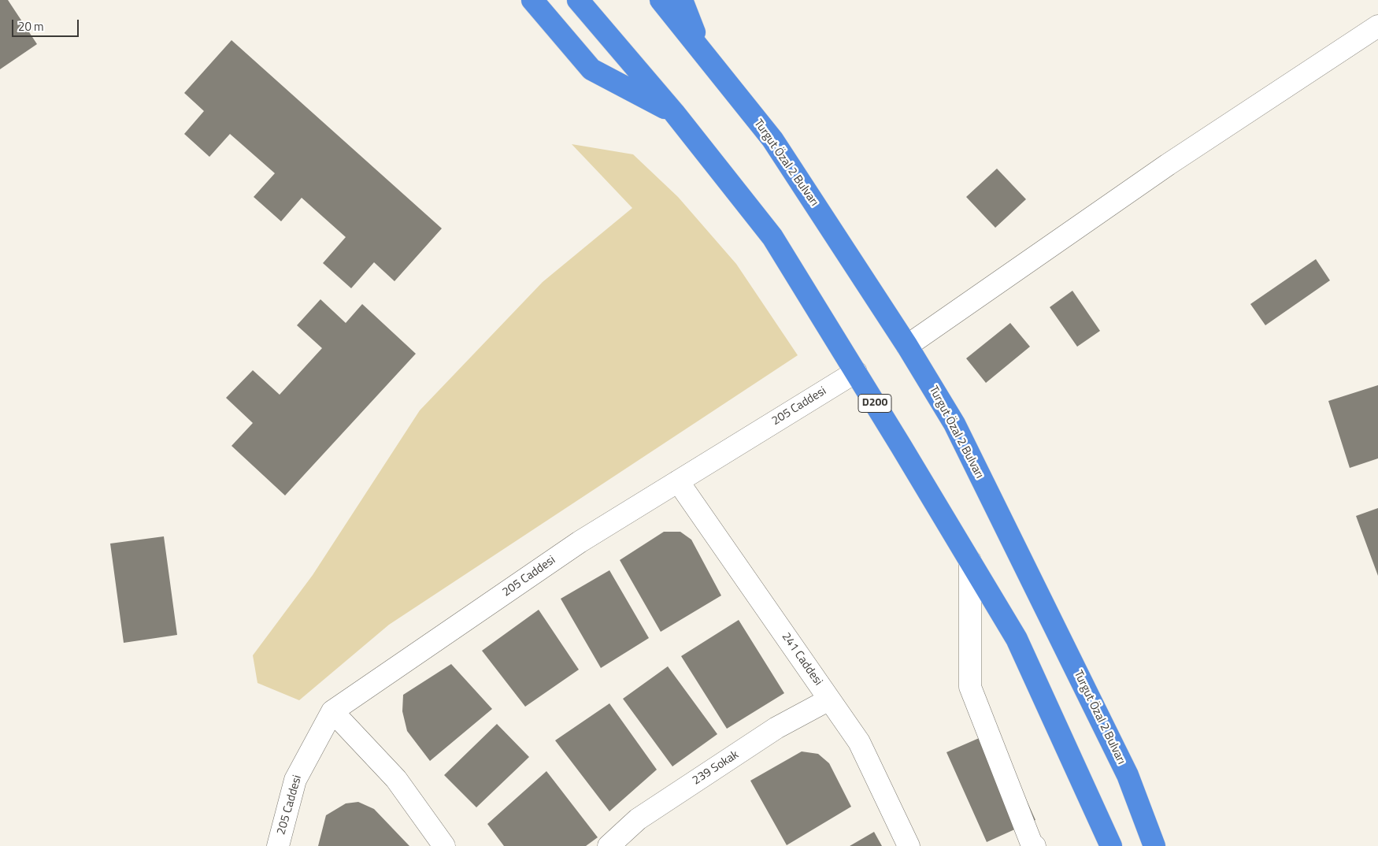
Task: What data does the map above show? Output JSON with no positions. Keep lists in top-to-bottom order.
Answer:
{
  "streets": {
    "highway": ["Turgut Özal 2 Bulvarı", "D200"],
    "street": ["205 Caddesi", "241 Caddesi", "239 Sokak"]
  },
  "crossings": [
    ["D200", "205 Caddesi"],
    ["205 Caddesi", "241 Caddesi"],
    ["241 Caddesi", "239 Sokak"]
  ],
  "scale_bar": "20 m"
}
